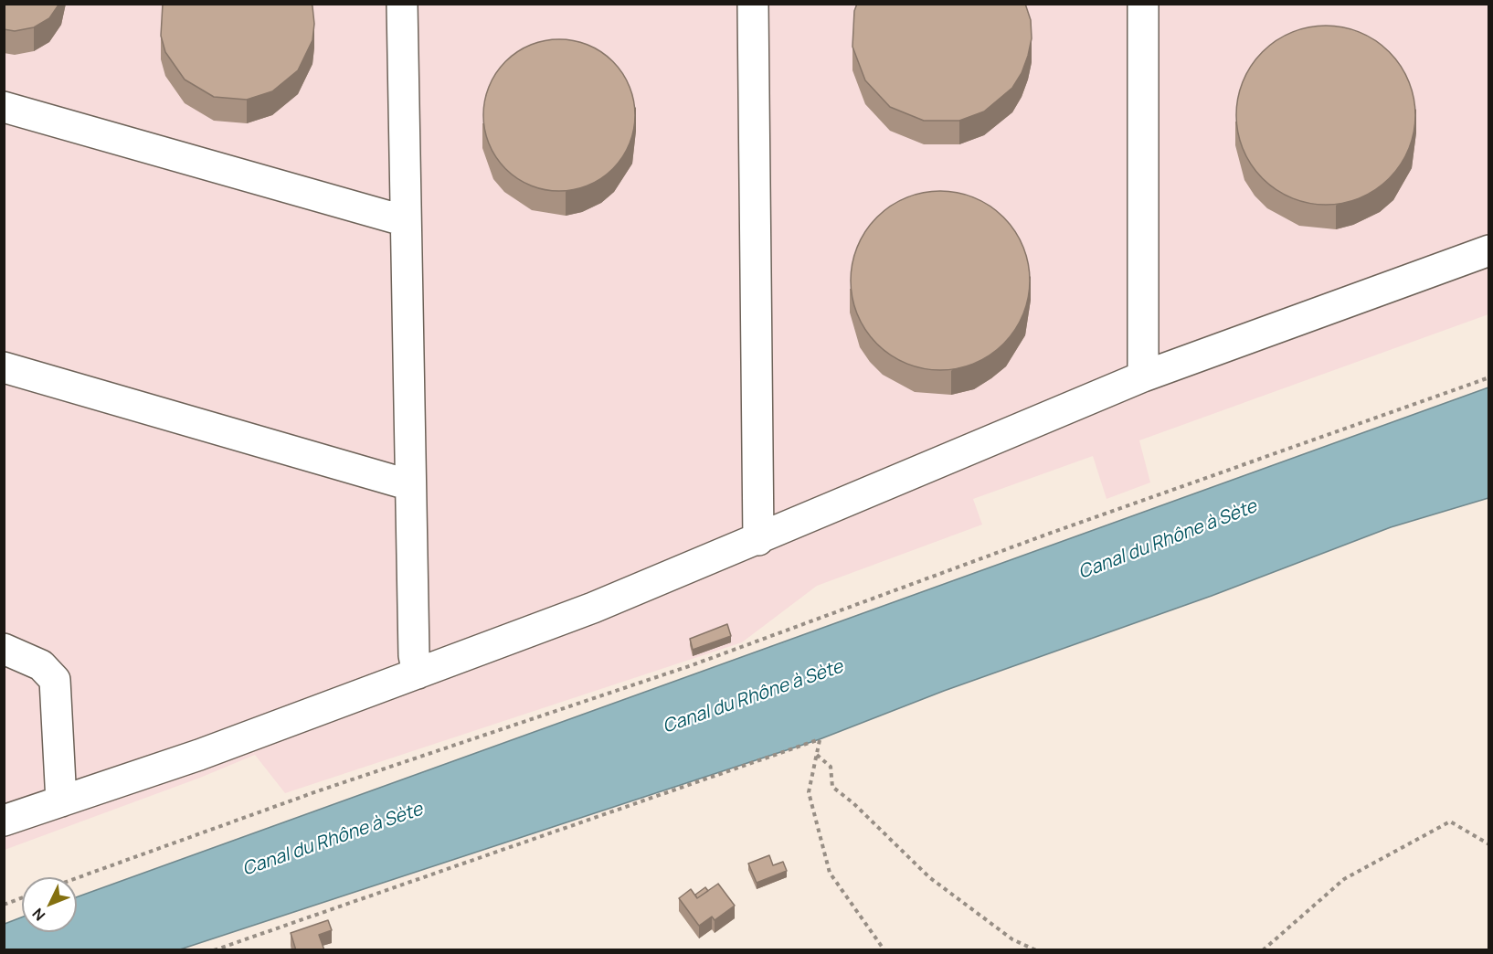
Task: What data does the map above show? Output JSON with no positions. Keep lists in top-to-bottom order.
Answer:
{
  "water": ["Canal du Rhône à Sète"],
  "north": "bottom left"
}
